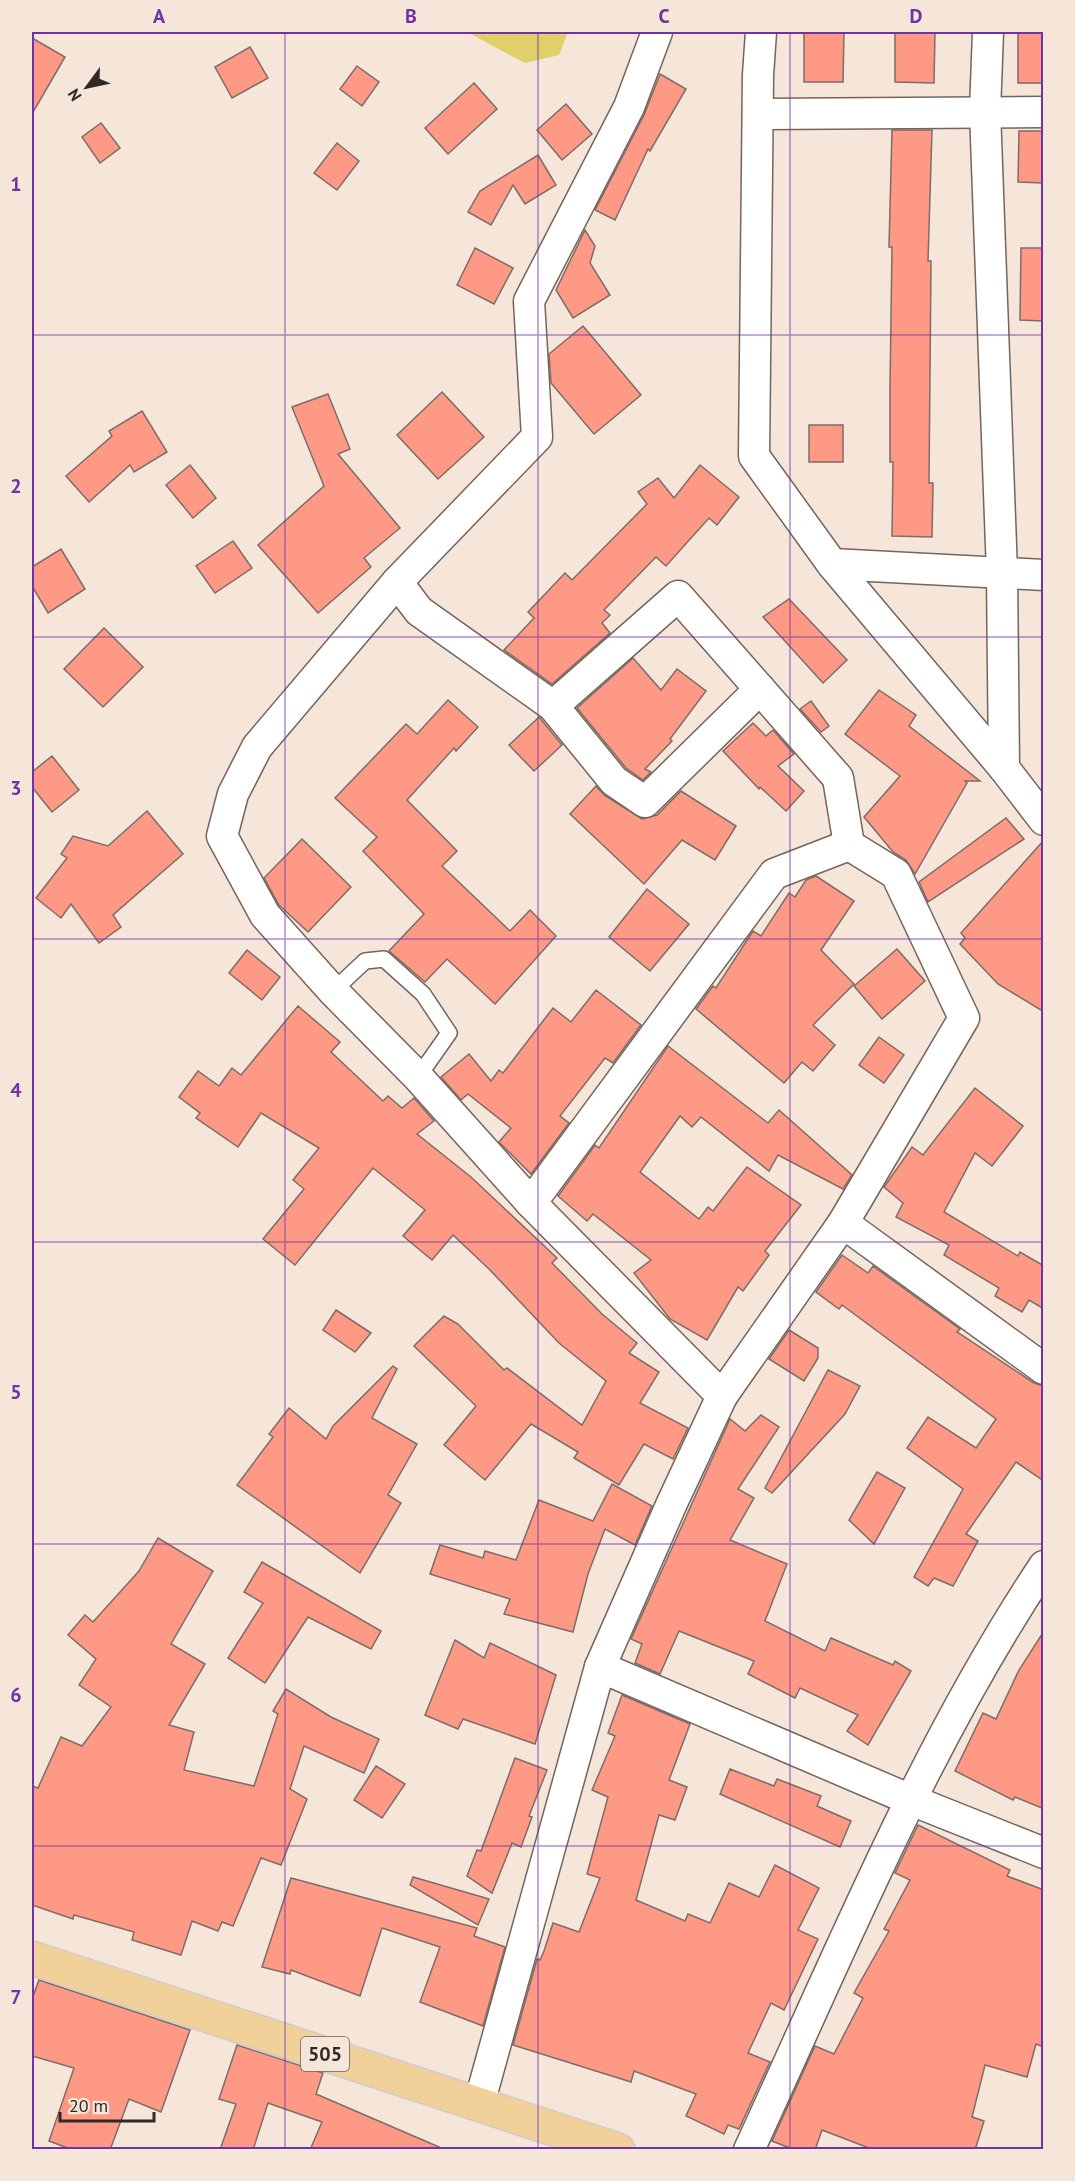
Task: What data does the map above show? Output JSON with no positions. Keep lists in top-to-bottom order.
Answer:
{
  "streets": {
    "main road": ["505"]
  },
  "scale_bar": "20 m",
  "north": "bottom left",
  "grid": {
    "columns": [
      "A",
      "B",
      "C",
      "D"
    ],
    "rows": [
      "1",
      "2",
      "3",
      "4",
      "5",
      "6",
      "7"
    ]
  }
}
